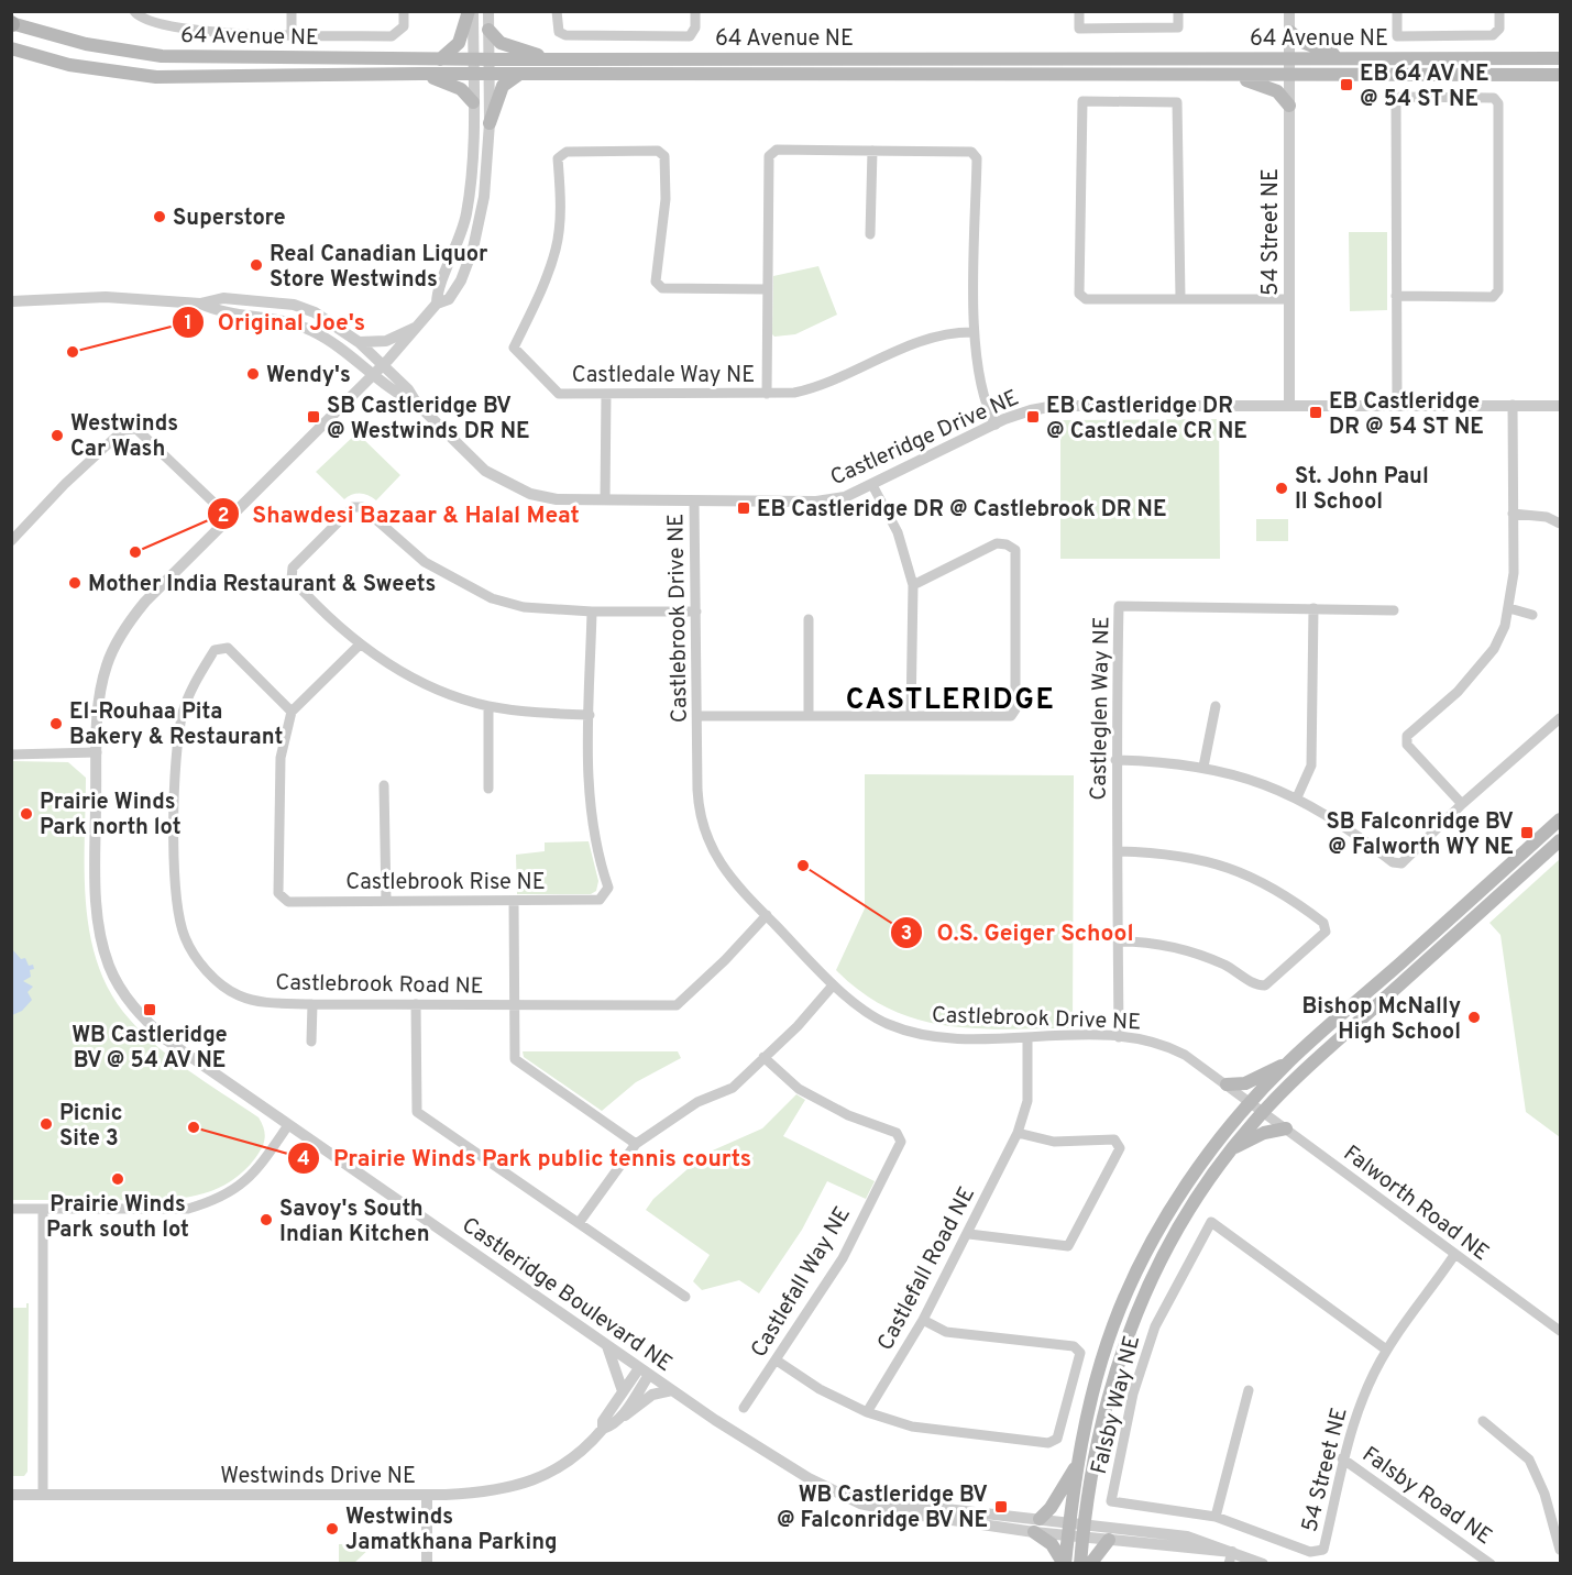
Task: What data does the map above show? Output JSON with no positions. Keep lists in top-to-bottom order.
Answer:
{
  "streets": {
    "main road": ["64 Avenue NE"],
    "street": [
      "54 Street NE",
      "Castledale Way NE",
      "Castleridge Drive NE",
      "Castlebrook Drive NE",
      "Castleglen Way NE",
      "Castlebrook Rise NE",
      "Castlebrook Road NE",
      "Falworth Road NE",
      "Castlefall Road NE",
      "Castlefall Way NE",
      "Castleridge Boulevard NE",
      "Falsby Way NE",
      "Westwinds Drive NE",
      "Falsby Road NE"
    ]
  },
  "crossings": [
    ["64 Avenue NE", "54 Street NE"],
    ["64 Avenue NE", "Castleridge Boulevard NE"],
    ["54 Street NE", "Castleridge Drive NE"],
    ["54 Street NE", "Falworth Road NE"],
    ["54 Street NE", "Falsby Way NE"],
    ["54 Street NE", "Falsby Road NE"],
    ["Castleridge Drive NE", "Castlebrook Drive NE"],
    ["Castleridge Drive NE", "Castleridge Boulevard NE"],
    ["Castlebrook Drive NE", "Castleglen Way NE"],
    ["Castlebrook Drive NE", "Castlebrook Road NE"],
    ["Castlebrook Drive NE", "Falworth Road NE"],
    ["Castlebrook Drive NE", "Castlefall Road NE"],
    ["Castlebrook Rise NE", "Castlebrook Road NE"],
    ["Castleridge Boulevard NE", "Westwinds Drive NE"]
  ],
  "districts": ["CASTLERIDGE"],
  "places": {
    "transit": [
      "EB 64 AV NE @ 54 ST NE",
      "EB Castleridge DR @ 54 ST NE",
      "SB Castleridge BV @ Westwinds DR NE",
      "EB Castleridge DR @ Castledale CR NE",
      "EB Castleridge DR @ Castlebrook DR NE",
      "SB Falconridge BV @ Falworth WY NE",
      "WB Castleridge BV @ 54 AV NE",
      "WB Castleridge BV @ Falconridge BV NE"
    ],
    "other": [
      "Superstore",
      "Real Canadian Liquor Store Westwinds",
      "Original Joe's",
      "Wendy's",
      "Westwinds Car Wash",
      "St. John Paul II School",
      "Shawdesi Bazaar & Halal Meat",
      "Mother India Restaurant & Sweets",
      "El-Rouhaa Pita Bakery & Restaurant",
      "Prairie Winds Park north lot",
      "O.S. Geiger School",
      "Bishop McNally High School",
      "Picnic Site 3",
      "Prairie Winds Park public tennis courts",
      "Prairie Winds Park south lot",
      "Savoy's South Indian Kitchen",
      "Westwinds Jamatkhana Parking"
    ]
  }
}
